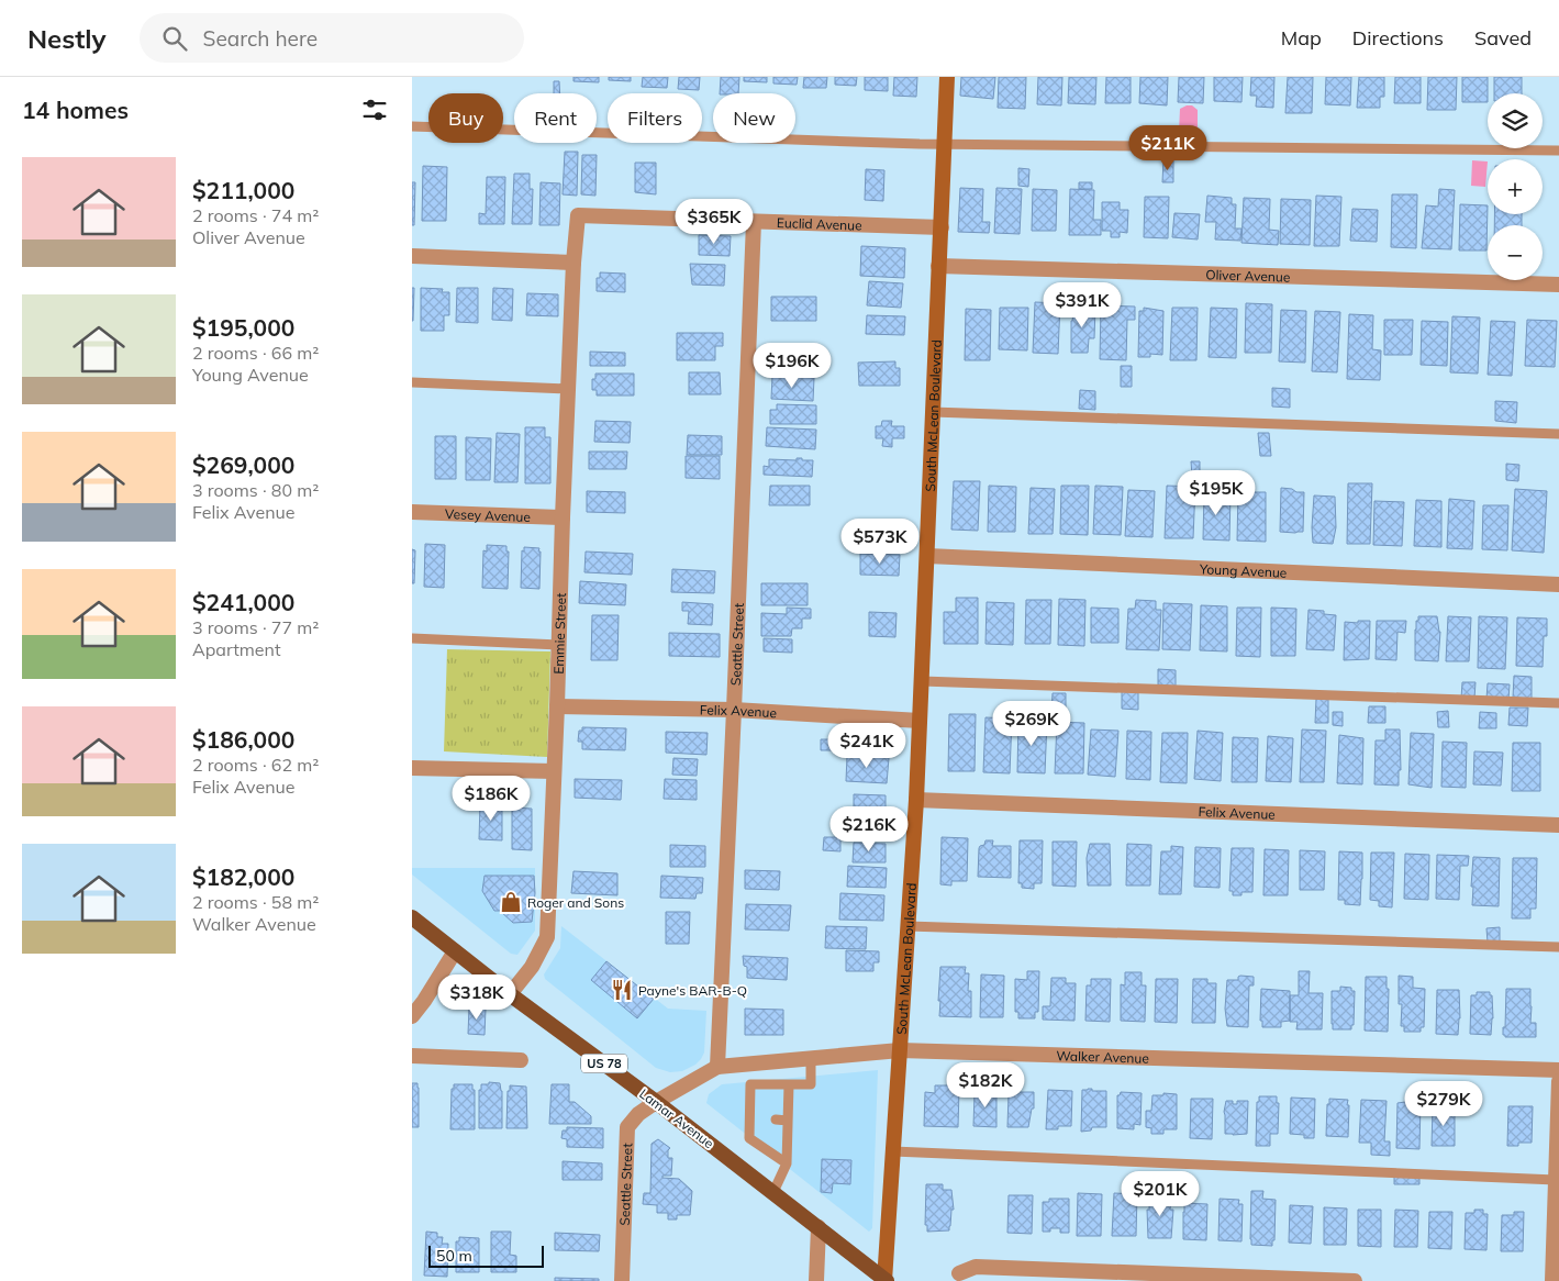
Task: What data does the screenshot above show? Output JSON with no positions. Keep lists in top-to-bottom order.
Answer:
{
  "streets": {
    "main road": ["South McLean Boulevard", "US 78", "Lamar Avenue"],
    "street": [
      "Euclid Avenue",
      "Oliver Avenue",
      "Vesey Avenue",
      "Young Avenue",
      "Emmie Street",
      "Seattle Street",
      "Felix Avenue",
      "Walker Avenue"
    ]
  },
  "crossings": [
    ["Euclid Avenue", "South McLean Boulevard"],
    ["Euclid Avenue", "Emmie Street"],
    ["Euclid Avenue", "Seattle Street"],
    ["Oliver Avenue", "South McLean Boulevard"],
    ["South McLean Boulevard", "Young Avenue"],
    ["South McLean Boulevard", "Felix Avenue"],
    ["South McLean Boulevard", "Walker Avenue"],
    ["South McLean Boulevard", "Lamar Avenue"],
    ["Vesey Avenue", "Emmie Street"],
    ["Emmie Street", "Felix Avenue"],
    ["Emmie Street", "Lamar Avenue"],
    ["Seattle Street", "Felix Avenue"],
    ["Seattle Street", "Walker Avenue"],
    ["Seattle Street", "Lamar Avenue"],
    ["Walker Avenue", "Lamar Avenue"]
  ],
  "places": {
    "shop": ["Roger and Sons"],
    "restaurant": ["Payne's BAR-B-Q"]
  },
  "scale_bar": "50 m",
  "page": {
    "header": "Nestly",
    "search": "Search here",
    "nav": ["Map", "Directions", "Saved"],
    "heading": "14 homes",
    "map_buttons": ["+", "−"],
    "chip": [
      "Buy",
      "Rent",
      "Filters",
      "New"
    ],
    "price": [
      "$211K",
      "$365K",
      "$391K",
      "$196K",
      "$195K",
      "$573K",
      "$269K",
      "$241K",
      "$186K",
      "$216K",
      "$318K",
      "$182K",
      "$279K",
      "$201K"
    ],
    "list": [
      {
        "name": "$211,000",
        "note": "2 rooms · 74 m² · Oliver Avenue"
      },
      {
        "name": "$195,000",
        "note": "2 rooms · 66 m² · Young Avenue"
      },
      {
        "name": "$269,000",
        "note": "3 rooms · 80 m² · Felix Avenue"
      },
      {
        "name": "$241,000",
        "note": "3 rooms · 77 m² · Apartment"
      },
      {
        "name": "$186,000",
        "note": "2 rooms · 62 m² · Felix Avenue"
      },
      {
        "name": "$182,000",
        "note": "2 rooms · 58 m² · Walker Avenue"
      }
    ],
    "scale": "50 m"
  }
}
